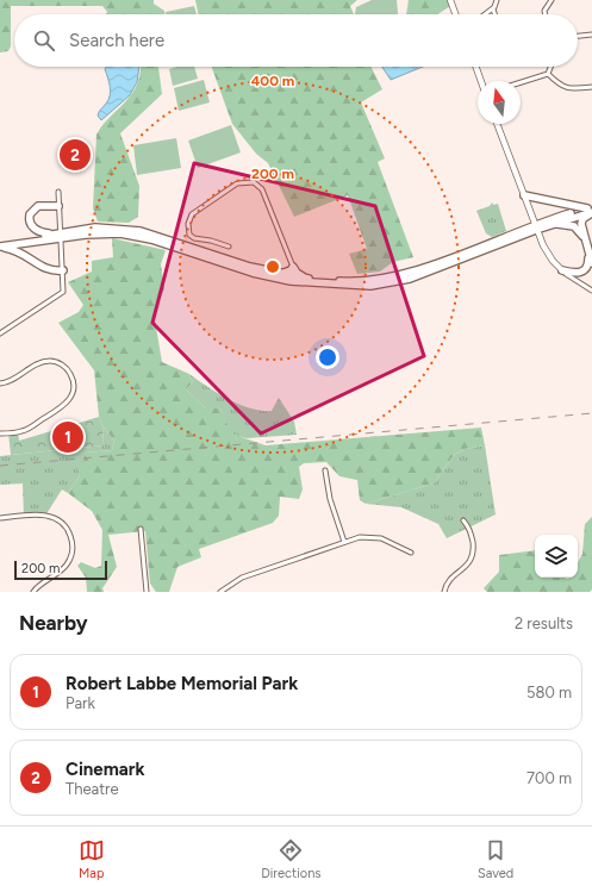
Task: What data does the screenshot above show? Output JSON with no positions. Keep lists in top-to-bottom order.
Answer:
{
  "scale_bar": "200 m",
  "north": "top",
  "page": {
    "search": "Search here",
    "pins": ["2", "1"],
    "scale": "200 m",
    "heading": ["Nearby", "2 results"],
    "list": [
      {
        "mark": "1",
        "name": "Robert Labbe Memorial Park",
        "note": "Park",
        "value": "580 m"
      },
      {
        "mark": "2",
        "name": "Cinemark",
        "note": "Theatre",
        "value": "700 m"
      }
    ],
    "nav": ["Map", "Directions", "Saved"]
  },
  "rings": ["400 m", "200 m"]
}
